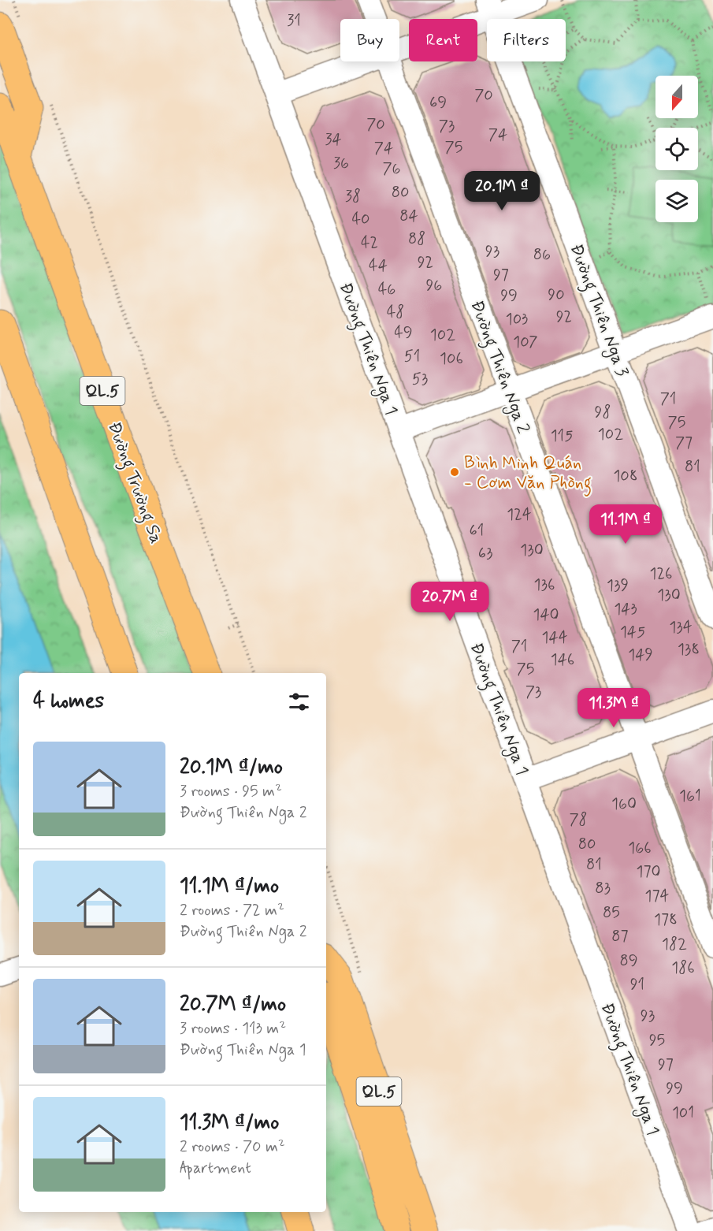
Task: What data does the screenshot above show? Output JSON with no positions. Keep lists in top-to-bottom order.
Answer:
{
  "streets": {
    "highway": ["QL.5", "Đường Trường Sa"],
    "street": ["Đường Thiên Nga 3", "Đường Thiên Nga 1", "Đường Thiên Nga 2"]
  },
  "places": ["Bình Minh Quán - Cơm Văn Phòng"],
  "house_numbers": [
    "31",
    "70",
    "69",
    "70",
    "73",
    "74",
    "34",
    "75",
    "74",
    "36",
    "76",
    "80",
    "38",
    "84",
    "40",
    "88",
    "42",
    "93",
    "86",
    "92",
    "44",
    "97",
    "96",
    "46",
    "90",
    "99",
    "48",
    "92",
    "103",
    "49",
    "102",
    "107",
    "51",
    "106",
    "53",
    "71",
    "98",
    "75",
    "102",
    "115",
    "77",
    "81",
    "108",
    "124",
    "61",
    "130",
    "63",
    "126",
    "136",
    "139",
    "130",
    "143",
    "140",
    "134",
    "145",
    "144",
    "71",
    "138",
    "149",
    "146",
    "75",
    "73",
    "161",
    "160",
    "78",
    "80",
    "166",
    "81",
    "170",
    "83",
    "174",
    "85",
    "178",
    "87",
    "182",
    "89",
    "186",
    "91",
    "93",
    "95",
    "97",
    "99",
    "101"
  ],
  "north": "bottom",
  "page": {
    "chip": ["Buy", "Rent", "Filters"],
    "price": [
      "20.1M ₫",
      "11.1M ₫",
      "20.7M ₫",
      "11.3M ₫"
    ],
    "heading": "4 homes",
    "list": [
      {
        "name": "20.1M ₫/mo",
        "note": "3 rooms · 95 m² · Đường Thiên Nga 2"
      },
      {
        "name": "11.1M ₫/mo",
        "note": "2 rooms · 72 m² · Đường Thiên Nga 2"
      },
      {
        "name": "20.7M ₫/mo",
        "note": "3 rooms · 113 m² · Đường Thiên Nga 1"
      },
      {
        "name": "11.3M ₫/mo",
        "note": "2 rooms · 70 m² · Apartment"
      }
    ]
  }
}
